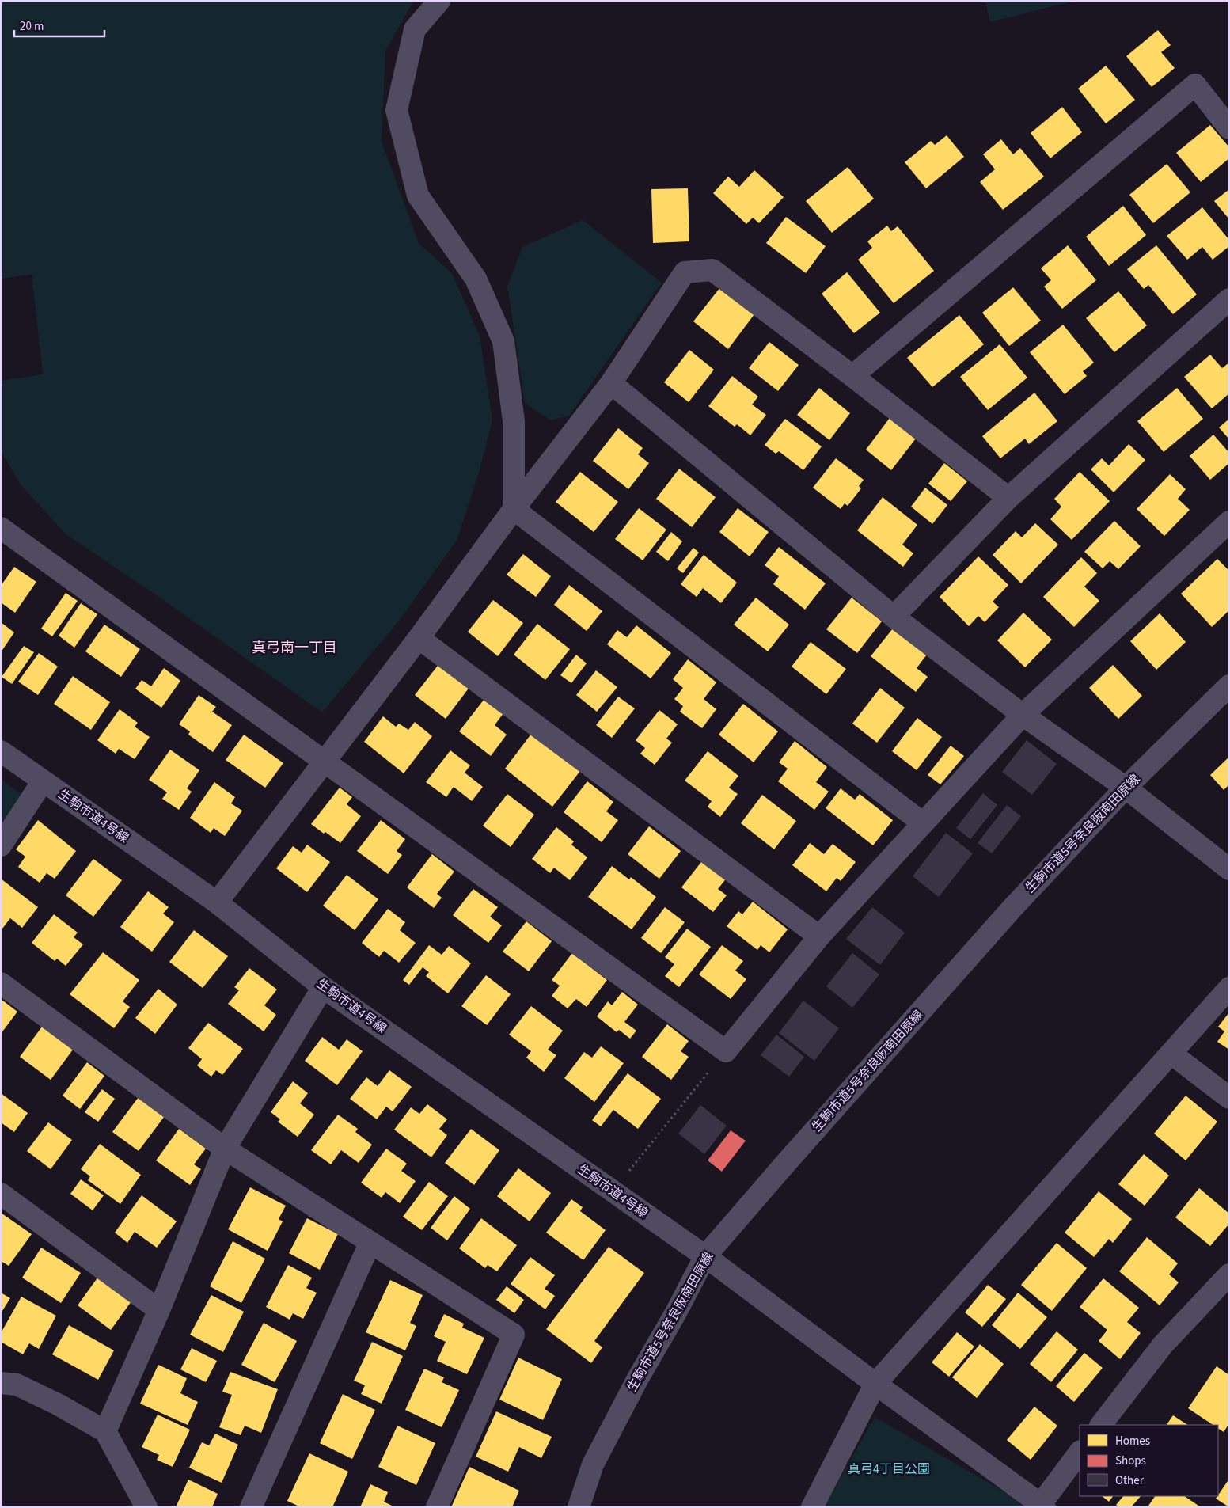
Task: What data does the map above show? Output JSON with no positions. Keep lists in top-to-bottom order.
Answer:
{
  "streets": {
    "street": ["生駒市道4号線", "生駒市道5号奈良阪南田原線"]
  },
  "crossings": [
    ["生駒市道4号線", "生駒市道5号奈良阪南田原線"]
  ],
  "districts": ["真弓南一丁目"],
  "parks": ["真弓4丁目公園"],
  "legend": ["Homes", "Shops", "Other"],
  "scale_bar": "20 m"
}
